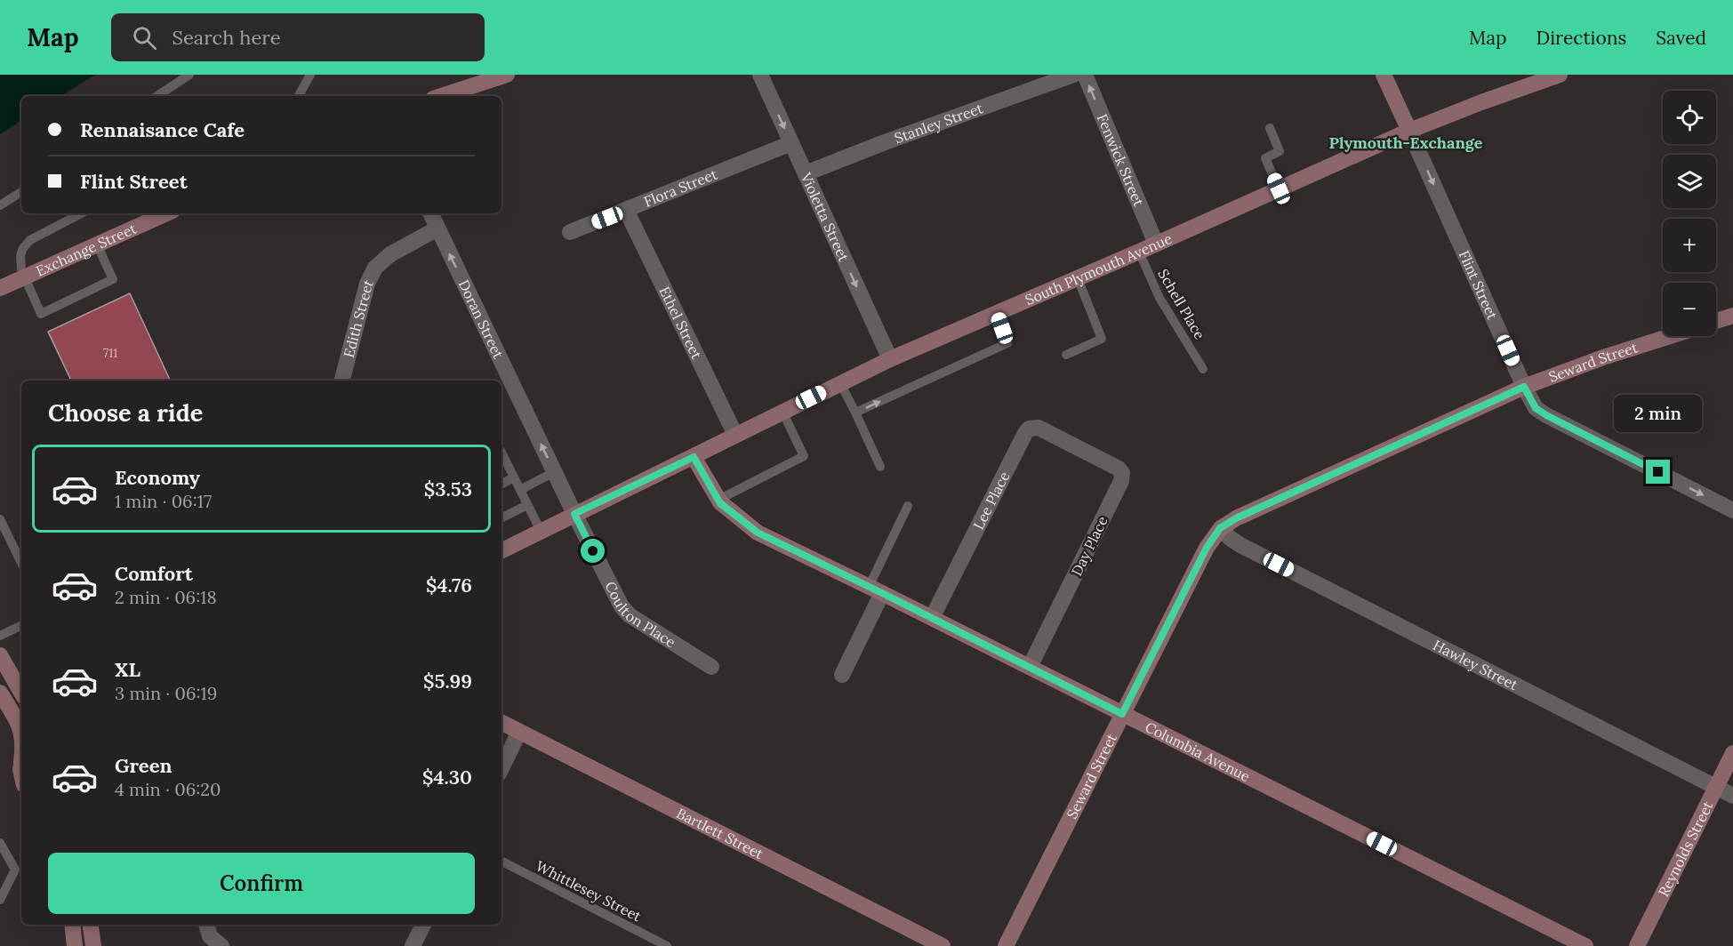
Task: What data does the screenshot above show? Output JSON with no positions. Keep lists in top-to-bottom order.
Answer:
{
  "streets": {
    "street": [
      "Stanley Street",
      "Fenwick Street",
      "Flora Street",
      "Violetta Street",
      "Exchange Street",
      "South Plymouth Avenue",
      "Flint Street",
      "Doran Street",
      "Edith Street",
      "Ethel Street",
      "Seward Street",
      "Lee Place",
      "Day Place",
      "Coulton Place",
      "Hawley Street",
      "Columbia Avenue",
      "Bartlett Street",
      "Reynolds Street"
    ],
    "lane": ["Schell Place", "Whittlesey Street"]
  },
  "crossings": [
    ["Stanley Street", "Violetta Street"],
    ["Fenwick Street", "South Plymouth Avenue"],
    ["Flora Street", "Violetta Street"],
    ["Flora Street", "Ethel Street"],
    ["Violetta Street", "South Plymouth Avenue"],
    ["South Plymouth Avenue", "Flint Street"],
    ["South Plymouth Avenue", "Schell Place"],
    ["South Plymouth Avenue", "Doran Street"],
    ["South Plymouth Avenue", "Ethel Street"],
    ["South Plymouth Avenue", "Coulton Place"],
    ["South Plymouth Avenue", "Columbia Avenue"],
    ["Flint Street", "Seward Street"],
    ["Doran Street", "Edith Street"],
    ["Doran Street", "Coulton Place"],
    ["Seward Street", "Hawley Street"],
    ["Seward Street", "Columbia Avenue"],
    ["Lee Place", "Day Place"],
    ["Lee Place", "Columbia Avenue"],
    ["Day Place", "Columbia Avenue"],
    ["Hawley Street", "Reynolds Street"]
  ],
  "one_way": [
    "Fenwick Street",
    "Violetta Street",
    "Flint Street",
    "Doran Street"
  ],
  "districts": ["Plymouth-Exchange"],
  "house_numbers": ["711"],
  "page": {
    "header": "Map",
    "search": "Search here",
    "nav": ["Map", "Directions", "Saved"],
    "map_buttons": ["+", "−"],
    "banner": ["Rennaisance Cafe", "Flint Street"],
    "heading": "Choose a ride",
    "bubble": "2 min",
    "list": [
      {
        "name": "Economy",
        "note": "1 min · 06:17",
        "value": "$3.53"
      },
      {
        "name": "Comfort",
        "note": "2 min · 06:18",
        "value": "$4.76"
      },
      {
        "name": "XL",
        "note": "3 min · 06:19",
        "value": "$5.99"
      },
      {
        "name": "Green",
        "note": "4 min · 06:20",
        "value": "$4.30"
      }
    ],
    "buttons": "Confirm"
  }
}
